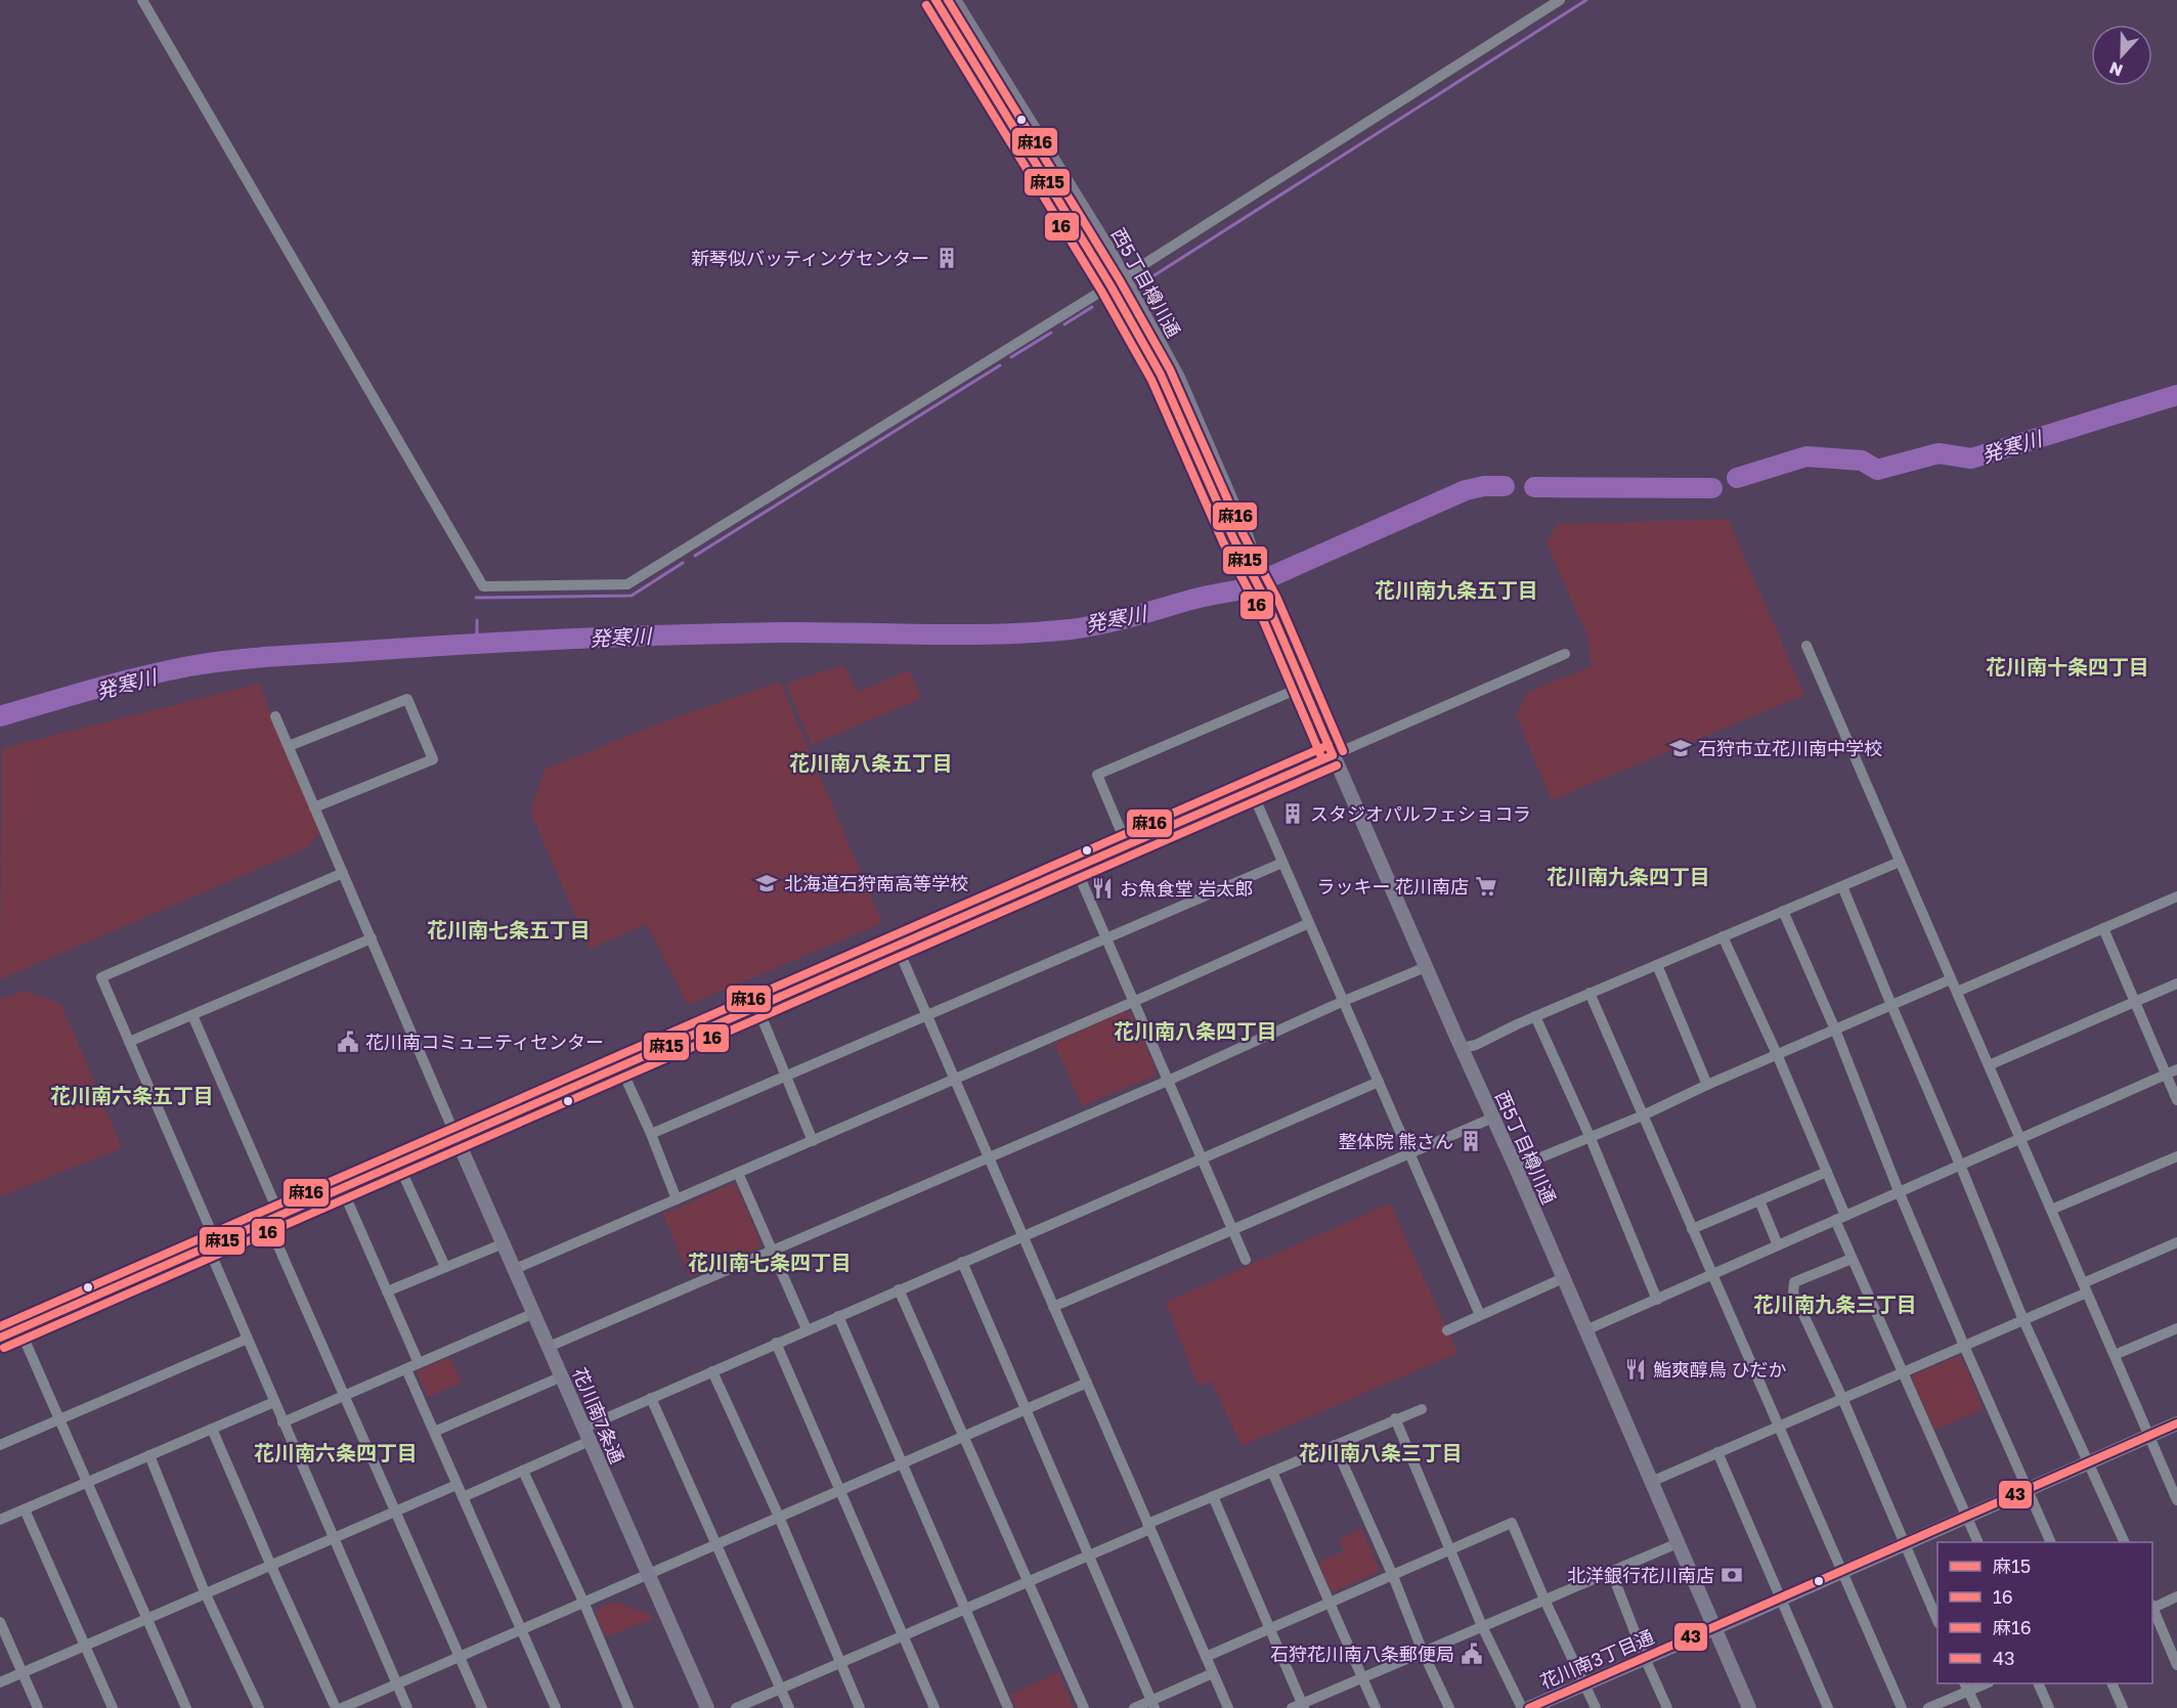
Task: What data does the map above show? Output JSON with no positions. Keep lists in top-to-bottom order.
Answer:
{
  "streets": {
    "street": ["西5丁目樽川通", "花川南7条通", "花川南3丁目通"]
  },
  "crossings": [
    ["西5丁目樽川通", "花川南3丁目通"]
  ],
  "districts": [
    "花川南九条五丁目",
    "花川南十条四丁目",
    "花川南八条五丁目",
    "花川南九条四丁目",
    "花川南七条五丁目",
    "花川南八条四丁目",
    "花川南六条五丁目",
    "花川南七条四丁目",
    "花川南九条三丁目",
    "花川南六条四丁目",
    "花川南八条三丁目"
  ],
  "water": ["発寒川"],
  "places": {
    "building": ["新琴似バッティングセンター", "スタジオパルフェショコラ", "整体院 熊さん"],
    "school or university": ["石狩市立花川南中学校", "北海道石狩南高等学校"],
    "supermarket": ["ラッキー 花川南店"],
    "restaurant": ["お魚食堂 岩太郎", "鮨爽醇鳥 ひだか"],
    "public building": ["花川南コミュニティセンター", "石狩花川南八条郵便局"],
    "bank": ["北洋銀行花川南店"]
  },
  "lines": [
    "transit line 麻15",
    "transit line 麻16",
    "transit line 16",
    "transit line 43"
  ],
  "legend": [
    "麻15",
    "16",
    "麻16",
    "43"
  ],
  "north": "bottom"
}
